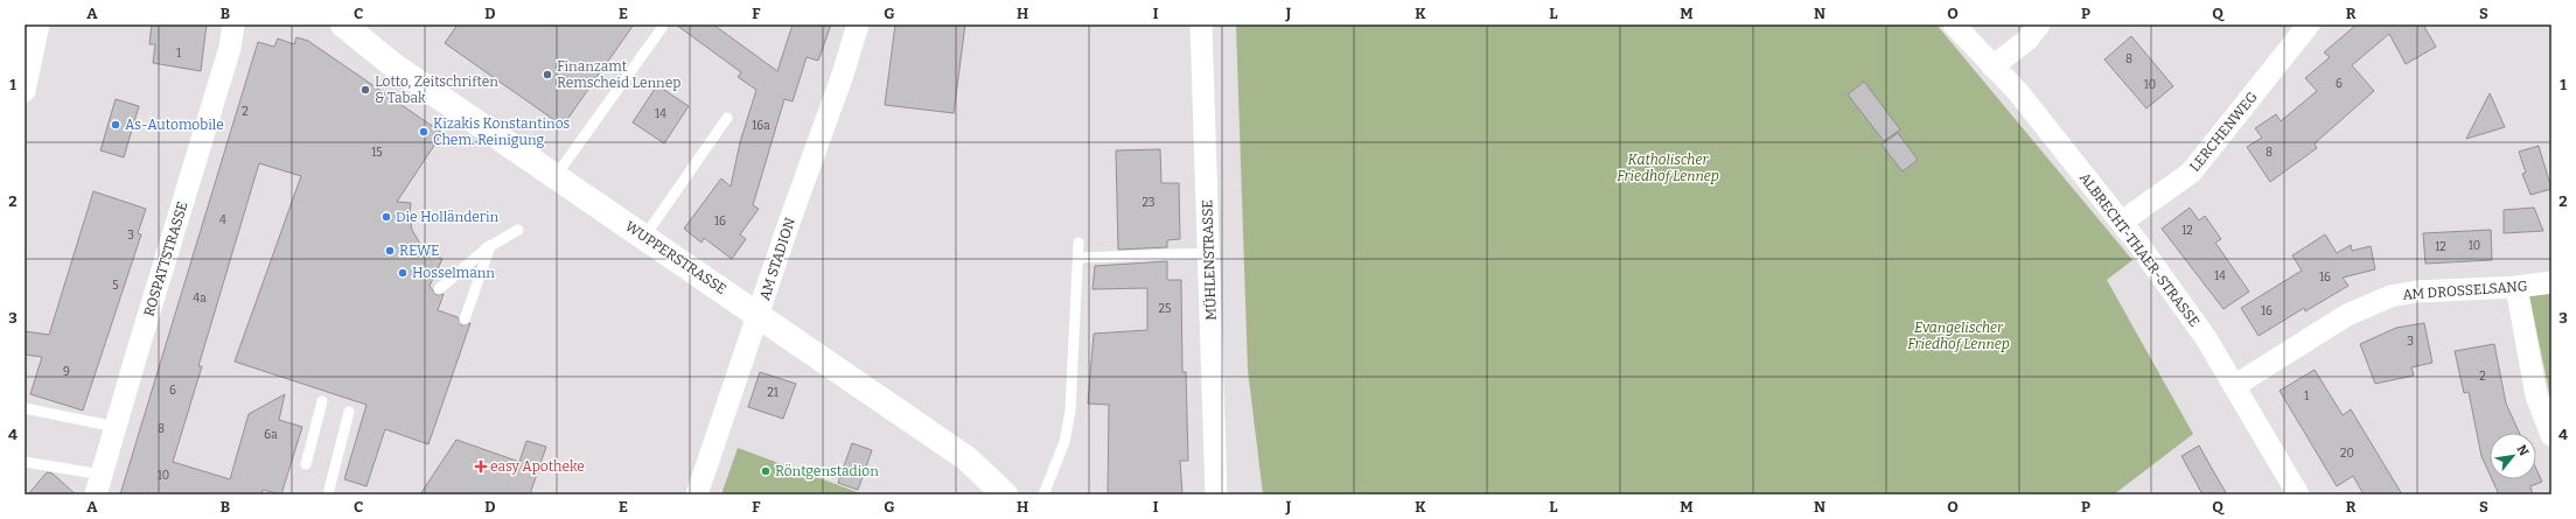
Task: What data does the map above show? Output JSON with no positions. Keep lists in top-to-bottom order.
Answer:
{
  "streets": {
    "street": [
      "LERCHENWEG",
      "ALBRECHT-THAER-STRASSE",
      "WUPPERSTRASSE",
      "ROSPATTSTRASSE",
      "AM STADION",
      "MÜHLENSTRASSE",
      "AM DROSSELSANG"
    ]
  },
  "crossings": [
    ["LERCHENWEG", "ALBRECHT-THAER-STRASSE"],
    ["ALBRECHT-THAER-STRASSE", "AM DROSSELSANG"],
    ["WUPPERSTRASSE", "AM STADION"]
  ],
  "parks": ["Katholischer Friedhof Lennep", "Evangelischer Friedhof Lennep"],
  "places": {
    "other": [
      "Finanzamt Remscheid Lennep",
      "Lotto, Zeitschriften & Tabak",
      "As-Automobile",
      "Kizakis Konstantinos Chem. Reinigung",
      "Die Holländerin",
      "REWE",
      "Hosselmann",
      "Röntgenstadion"
    ],
    "health": ["easy Apotheke"]
  },
  "house_numbers": [
    "1",
    "8",
    "6",
    "10",
    "2",
    "14",
    "16a",
    "15",
    "8",
    "23",
    "4",
    "16",
    "12",
    "3",
    "10",
    "12",
    "14",
    "16",
    "5",
    "4a",
    "25",
    "16",
    "3",
    "9",
    "2",
    "6",
    "21",
    "1",
    "8",
    "6a",
    "20",
    "10"
  ],
  "north": "top right",
  "grid": {
    "columns": [
      "A",
      "B",
      "C",
      "D",
      "E",
      "F",
      "G",
      "H",
      "I",
      "J",
      "K",
      "L",
      "M",
      "N",
      "O",
      "P",
      "Q",
      "R",
      "S"
    ],
    "rows": [
      "1",
      "2",
      "3",
      "4"
    ]
  }
}
